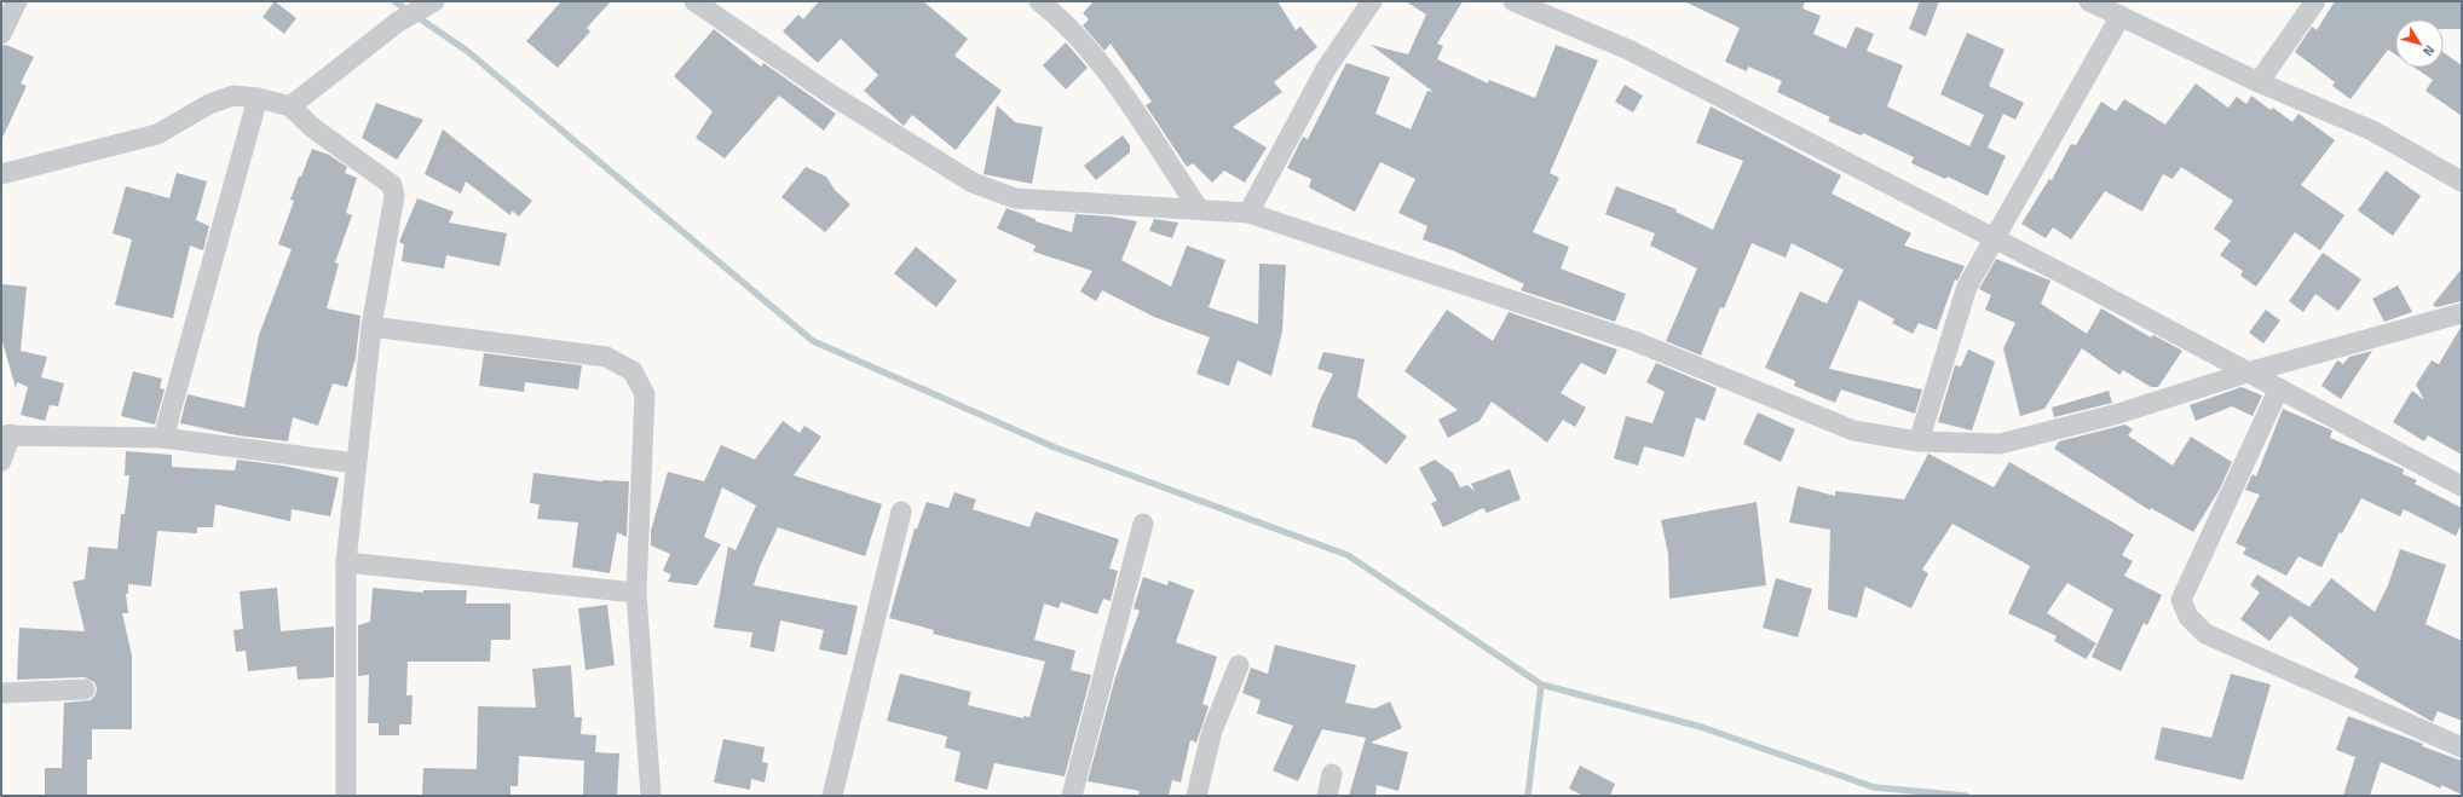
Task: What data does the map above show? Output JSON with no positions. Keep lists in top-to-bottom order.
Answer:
{
  "north": "bottom right"
}
